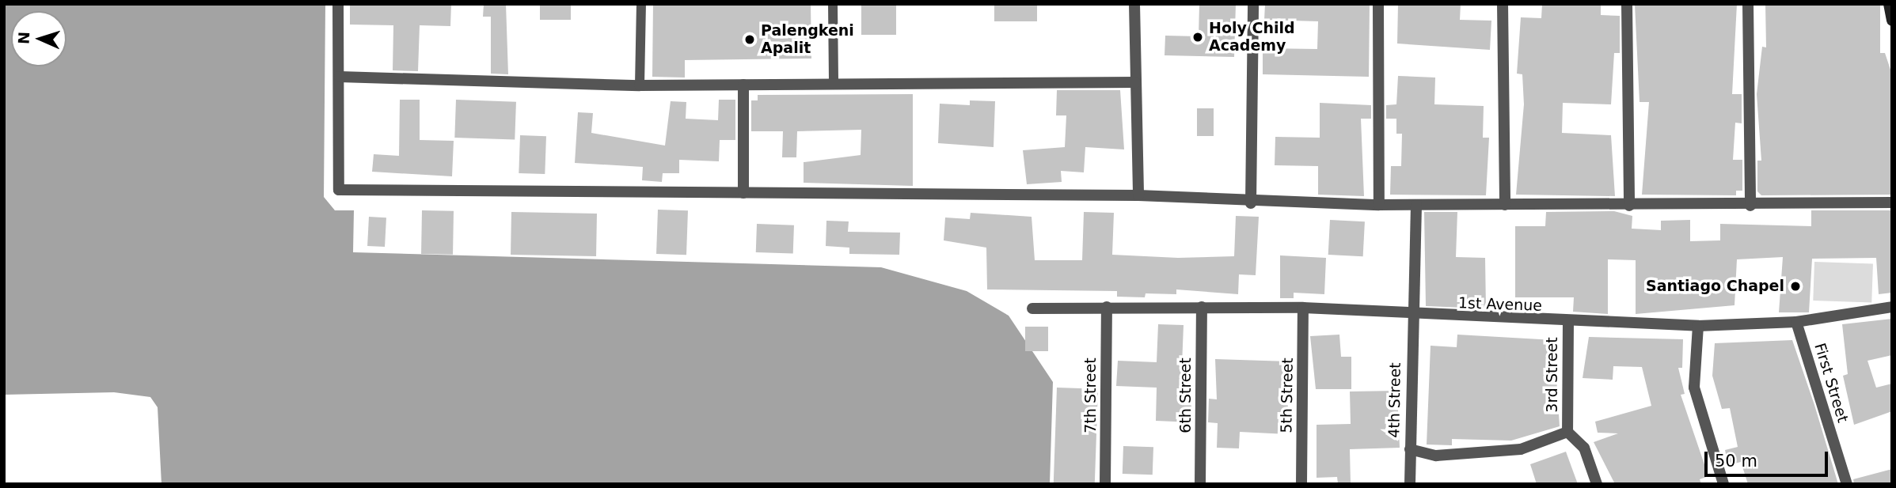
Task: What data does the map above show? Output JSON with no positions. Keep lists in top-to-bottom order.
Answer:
{
  "streets": {
    "street": [
      "1st Avenue",
      "3rd Street",
      "First Street",
      "7th Street",
      "6th Street",
      "5th Street",
      "4th Street"
    ]
  },
  "crossings": [
    ["1st Avenue", "3rd Street"],
    ["1st Avenue", "First Street"],
    ["1st Avenue", "7th Street"],
    ["1st Avenue", "6th Street"],
    ["1st Avenue", "5th Street"],
    ["1st Avenue", "4th Street"]
  ],
  "places": ["Holy Child Academy", "Palengkeni Apalit", "Santiago Chapel"],
  "scale_bar": "50 m",
  "north": "left"
}
